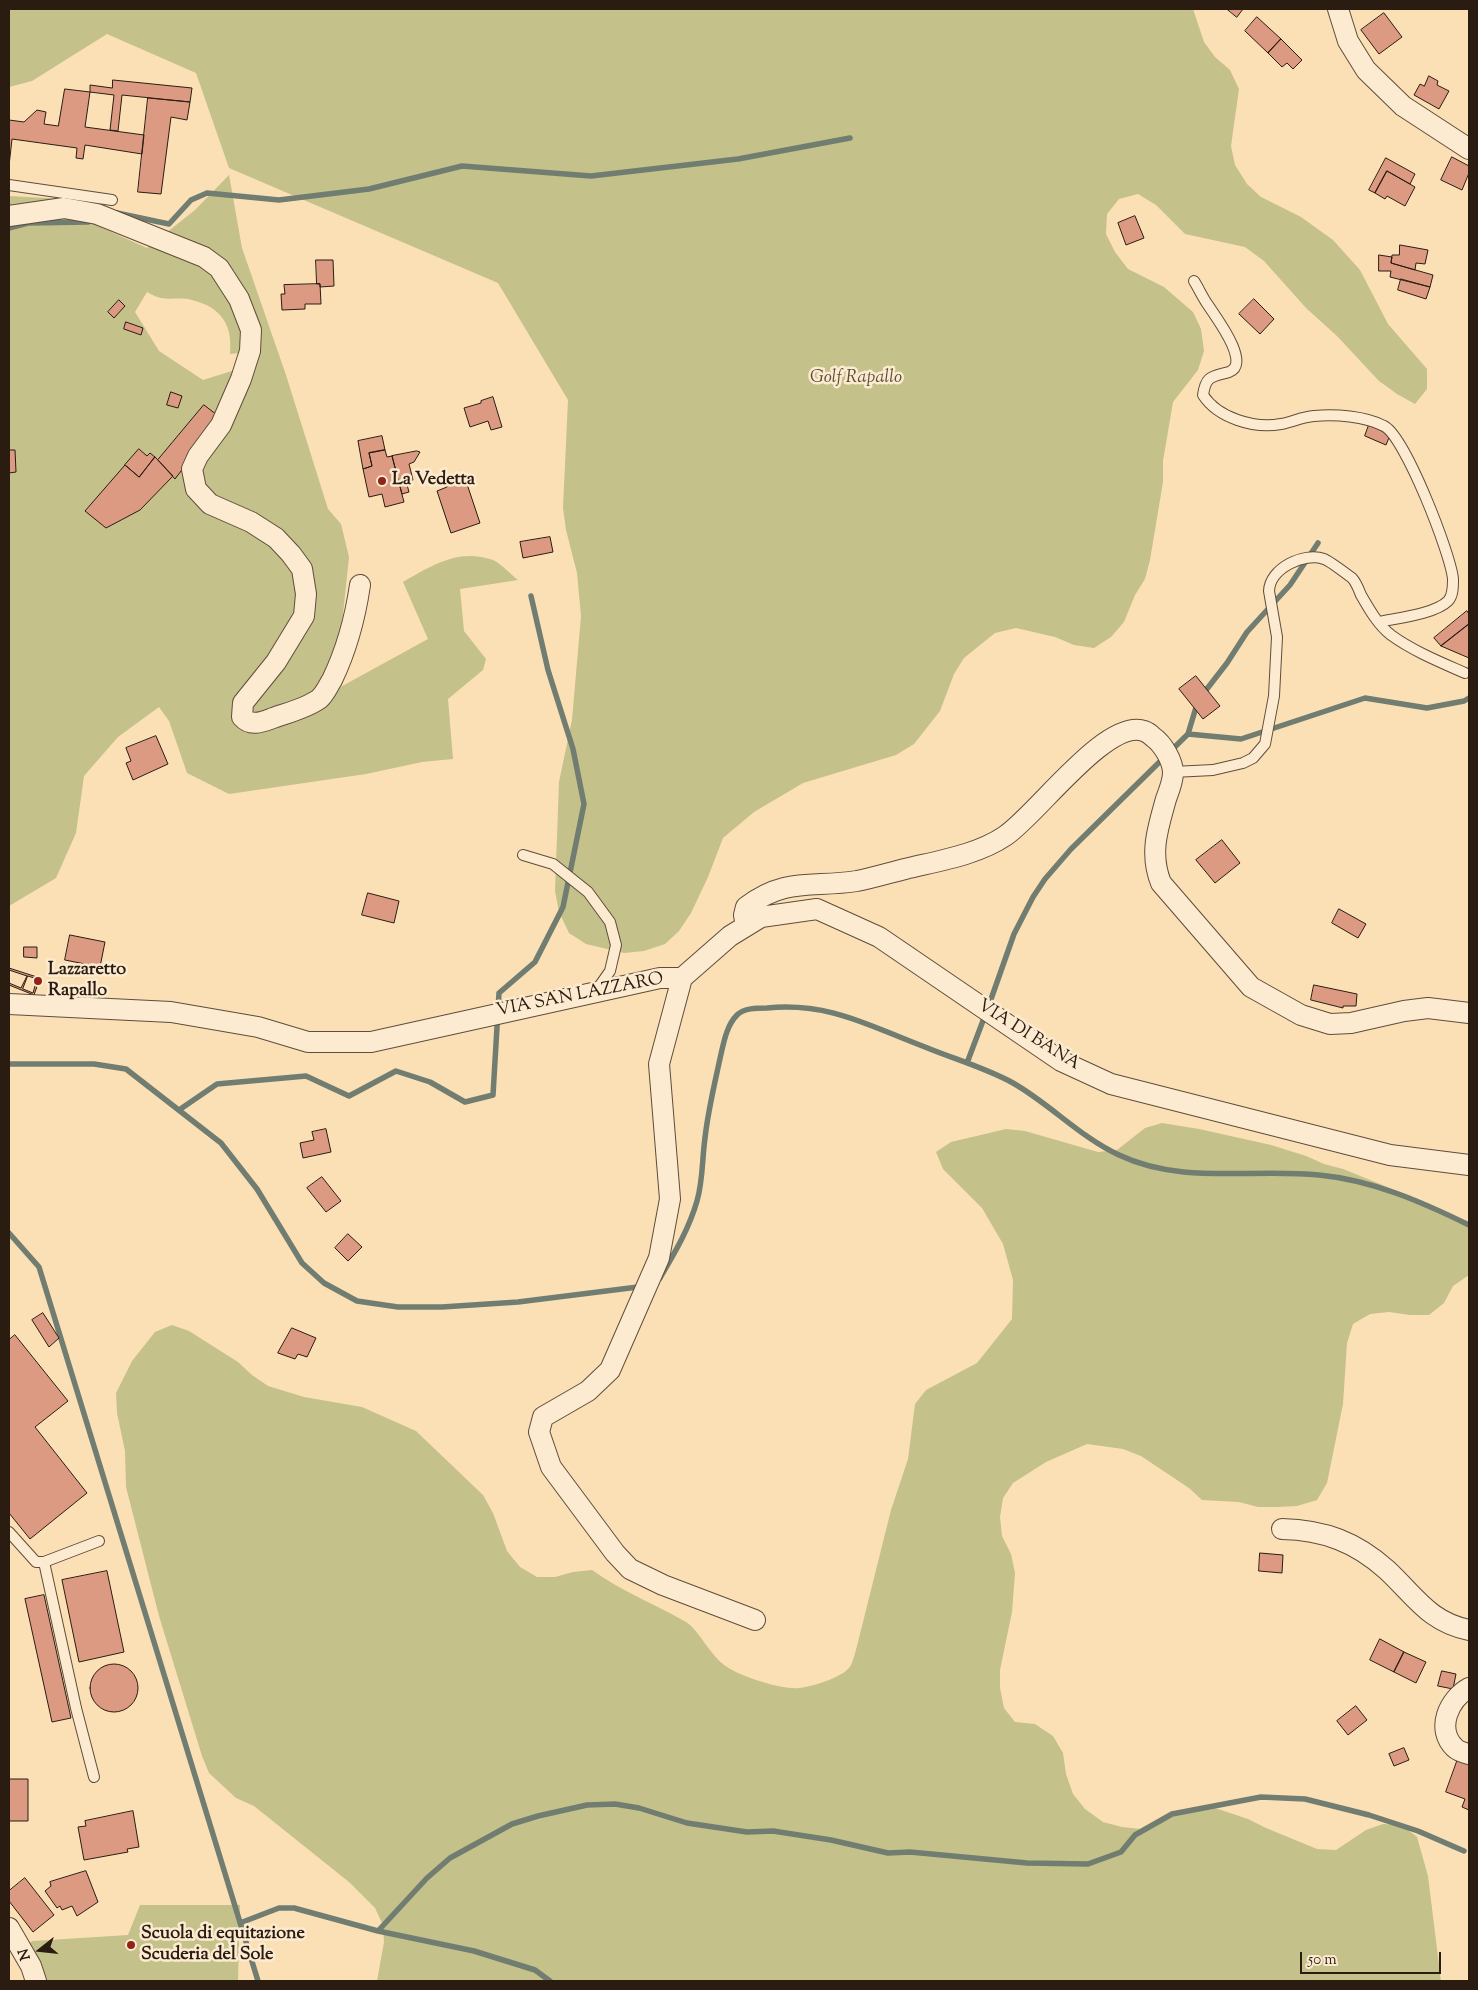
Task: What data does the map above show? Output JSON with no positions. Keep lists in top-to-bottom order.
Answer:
{
  "streets": {
    "street": ["VIA SAN LAZZARO", "VIA DI BANA"]
  },
  "crossings": [
    ["VIA SAN LAZZARO", "VIA DI BANA"]
  ],
  "parks": ["Golf Rapallo"],
  "places": ["La Vedetta", "Lazzaretto Rapallo", "Scuola di equitazione Scuderia del Sole"],
  "scale_bar": "50 m",
  "north": "left"
}
